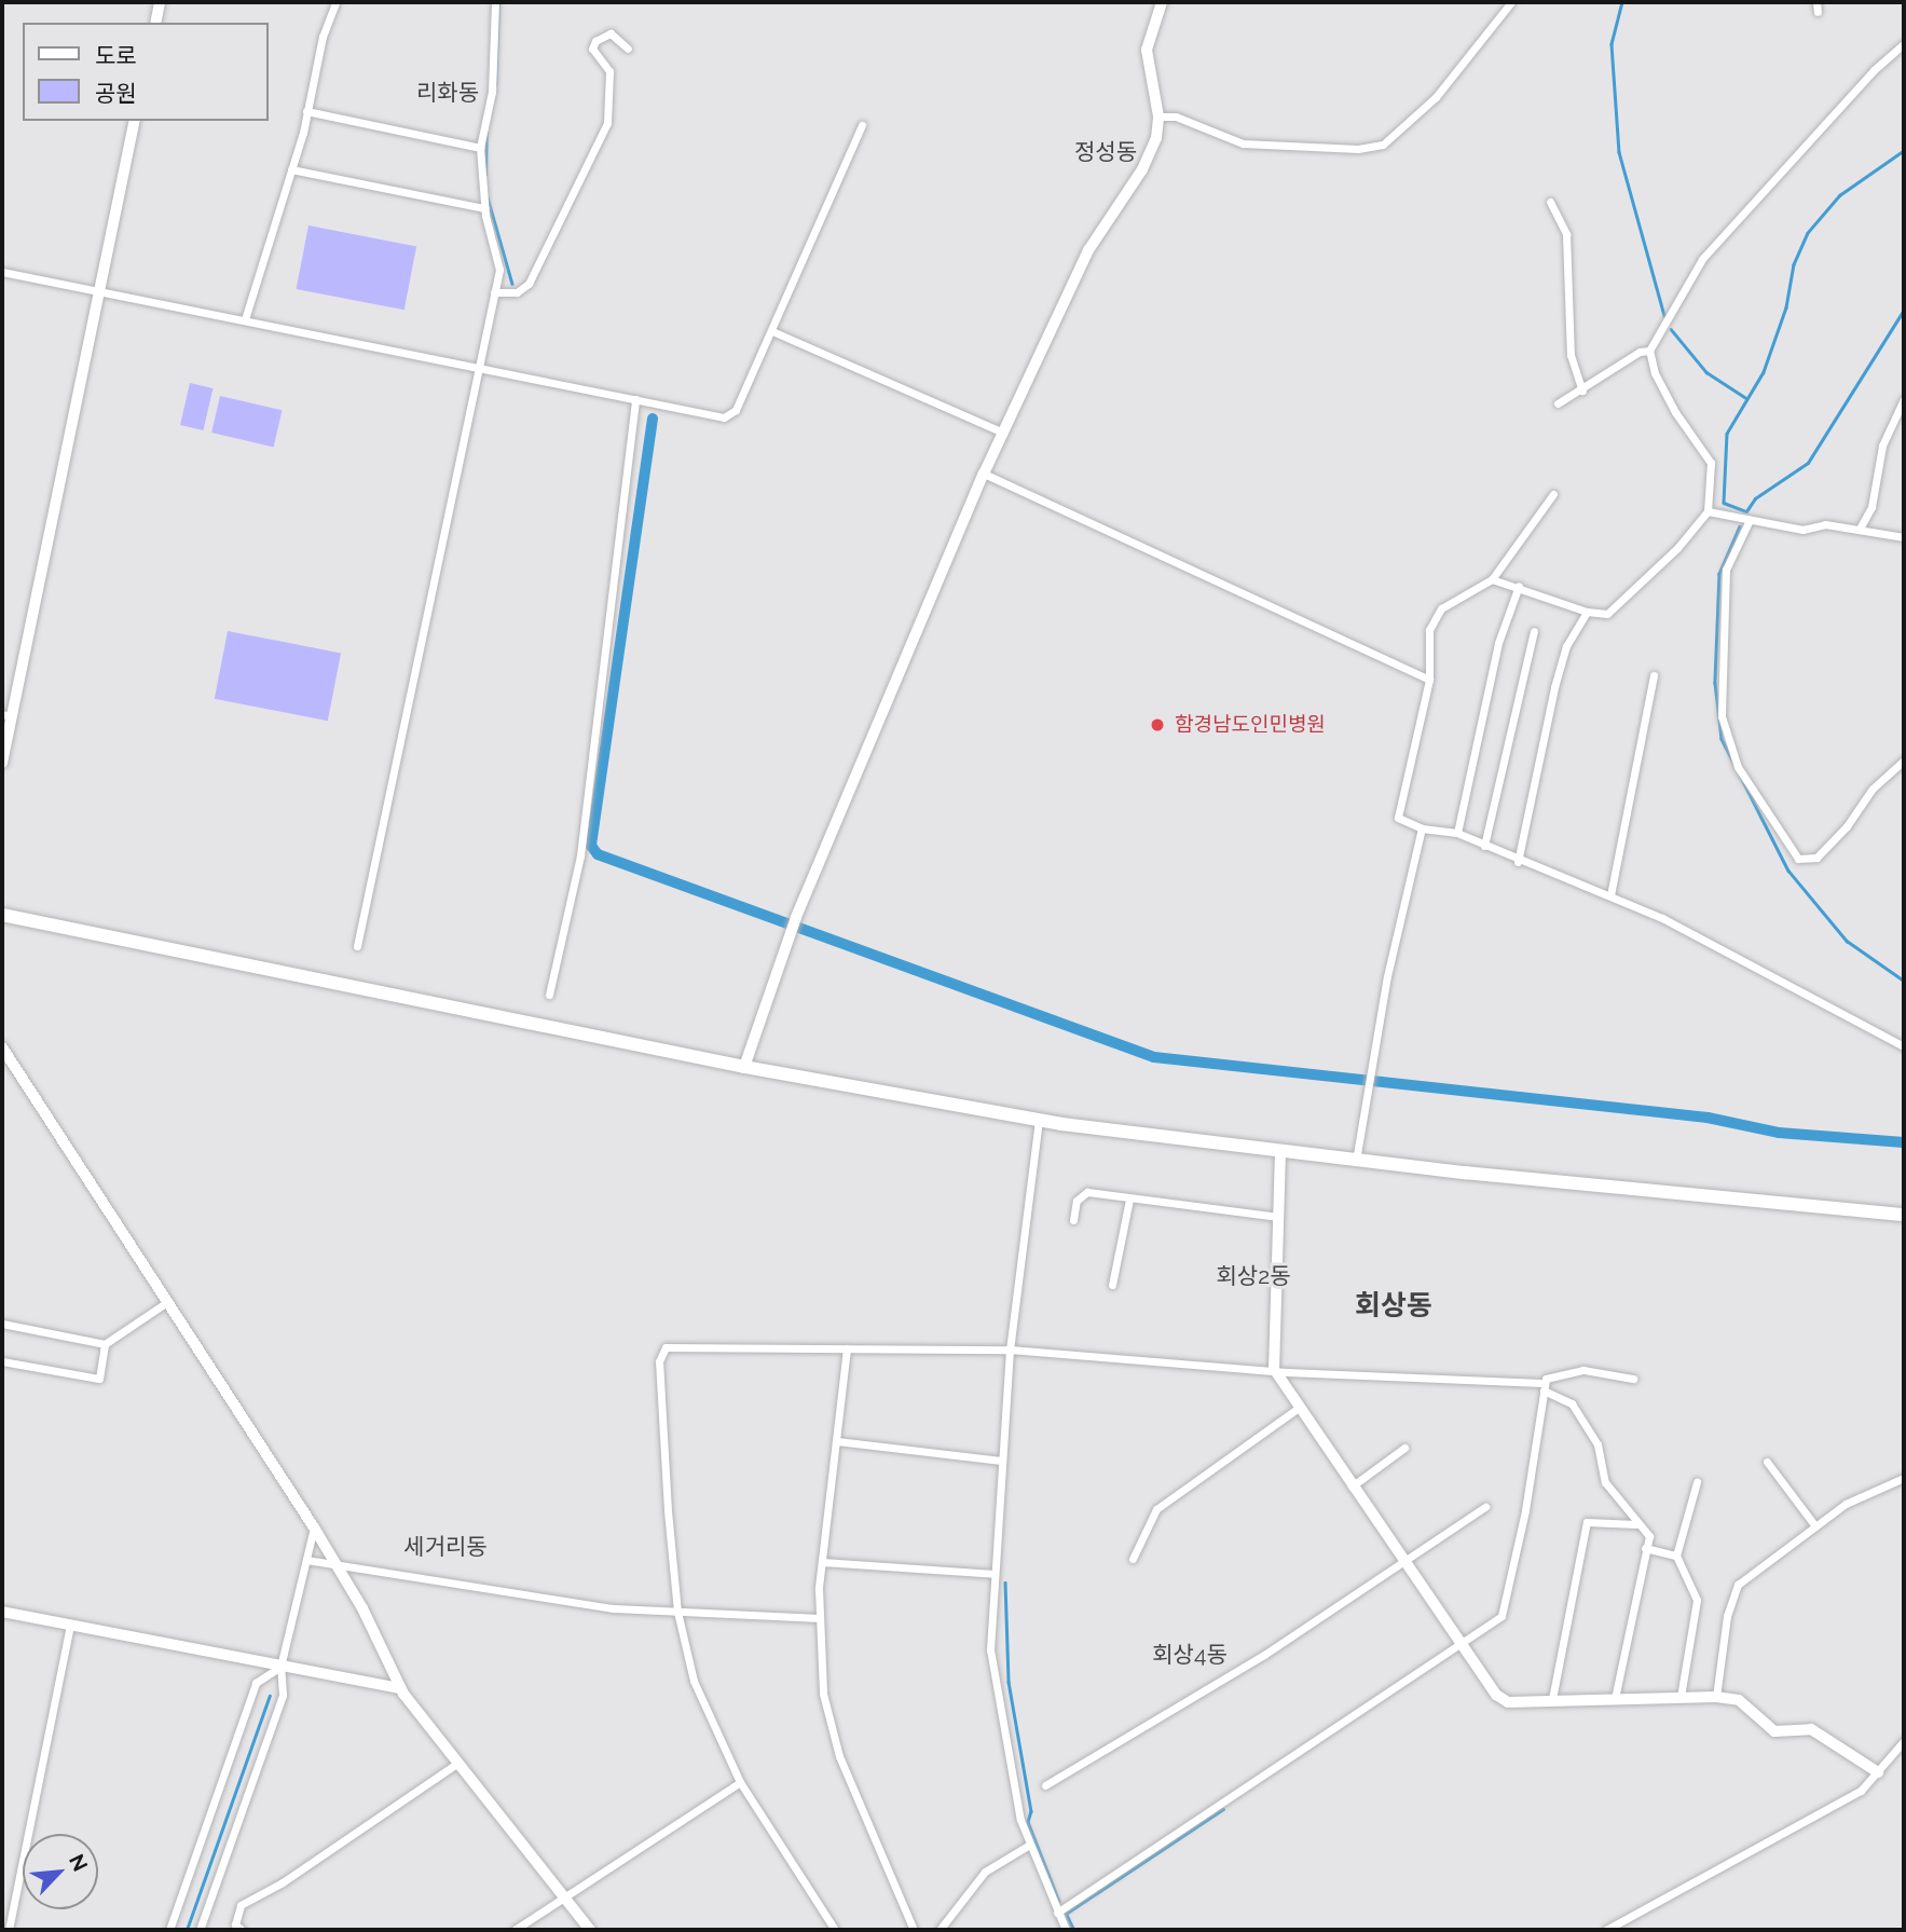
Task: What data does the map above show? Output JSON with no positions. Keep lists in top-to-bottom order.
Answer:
{
  "districts": [
    "리화동",
    "정성동",
    "회상2동",
    "회상동",
    "세거리동",
    "회상4동"
  ],
  "places": ["함경남도인민병원"],
  "legend": ["도로", "공원"],
  "north": "top right"
}
